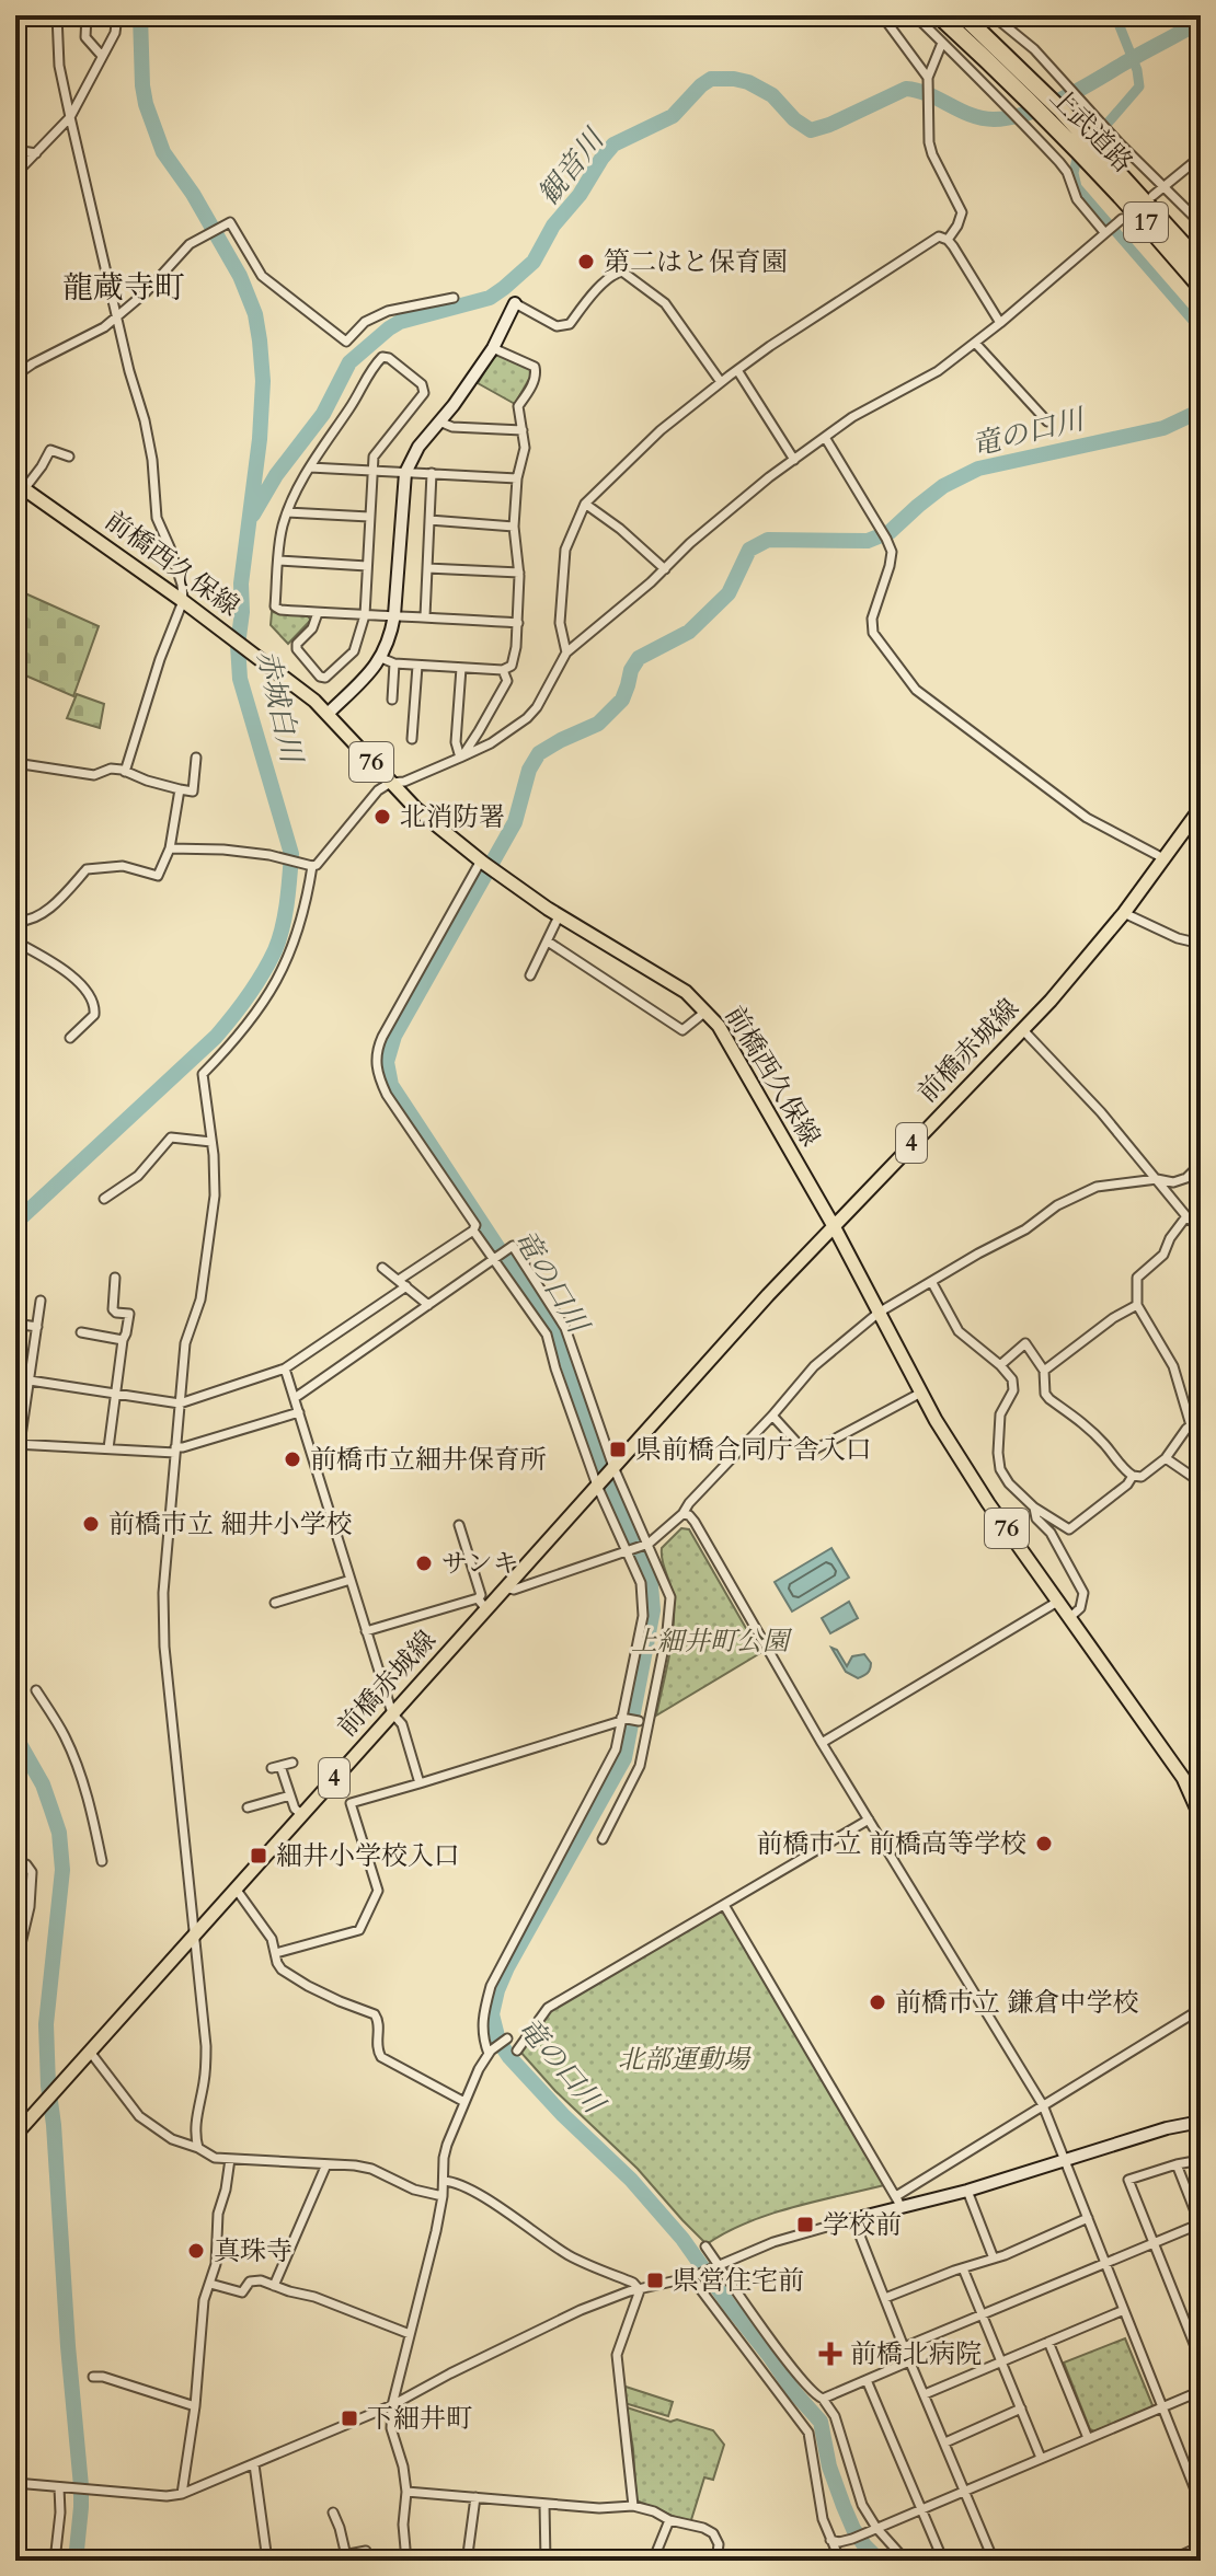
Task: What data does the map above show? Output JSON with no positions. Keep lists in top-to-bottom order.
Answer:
{
  "streets": {
    "highway": ["上武道路", "17"],
    "main road": [
      "前橋西久保線",
      "76",
      "前橋赤城線",
      "4"
    ]
  },
  "crossings": [
    ["上武道路", "17"],
    ["前橋西久保線", "前橋赤城線"],
    ["前橋赤城線", "4"]
  ],
  "districts": ["龍蔵寺町"],
  "water": ["観音川", "竜の口川", "赤城白川"],
  "parks": ["上細井町公園", "北部運動場"],
  "places": {
    "other": [
      "第二はと保育園",
      "北消防署",
      "前橋市立細井保育所",
      "前橋市立 細井小学校",
      "サンキ",
      "前橋市立 前橋高等学校",
      "前橋市立 鎌倉中学校",
      "真珠寺"
    ],
    "transit": [
      "県前橋合同庁舎入口",
      "細井小学校入口",
      "学校前",
      "県営住宅前",
      "下細井町"
    ],
    "health": ["前橋北病院"]
  }
}
